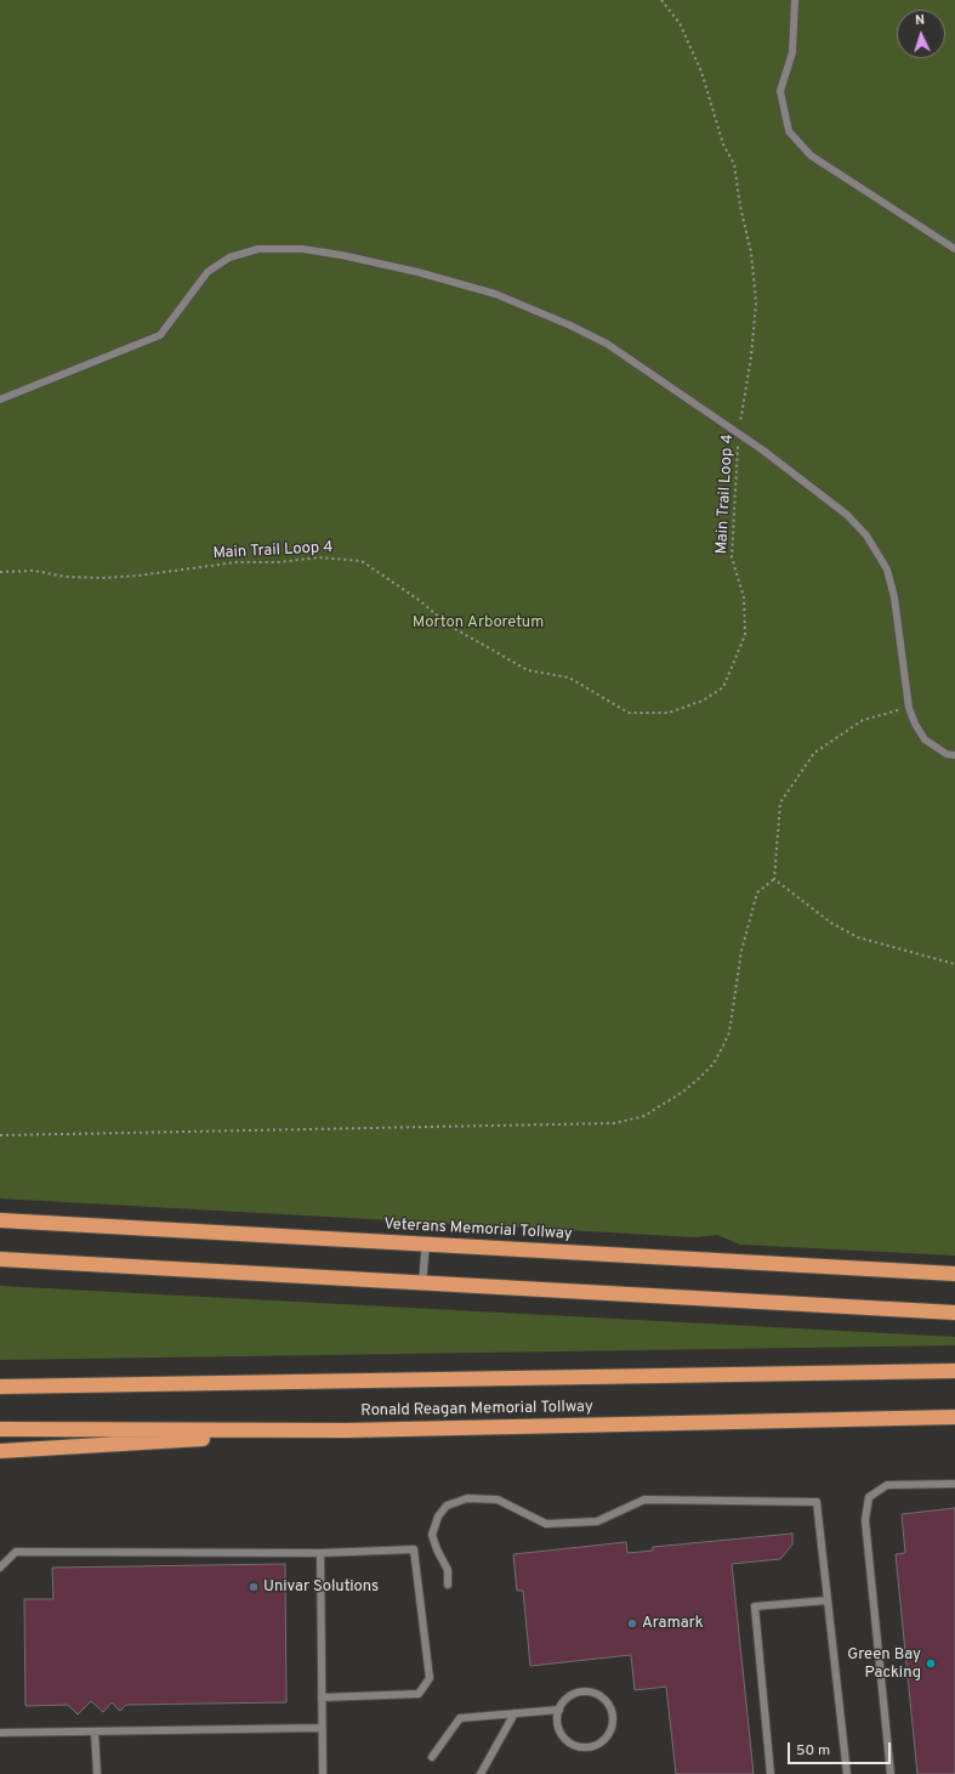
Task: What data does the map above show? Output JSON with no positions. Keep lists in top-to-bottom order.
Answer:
{
  "streets": {
    "highway": ["Veterans Memorial Tollway", "Ronald Reagan Memorial Tollway"],
    "path": ["Main Trail Loop 4"]
  },
  "parks": ["Morton Arboretum"],
  "places": ["Univar Solutions", "Aramark", "Green Bay Packing"],
  "scale_bar": "50 m",
  "north": "top"
}
